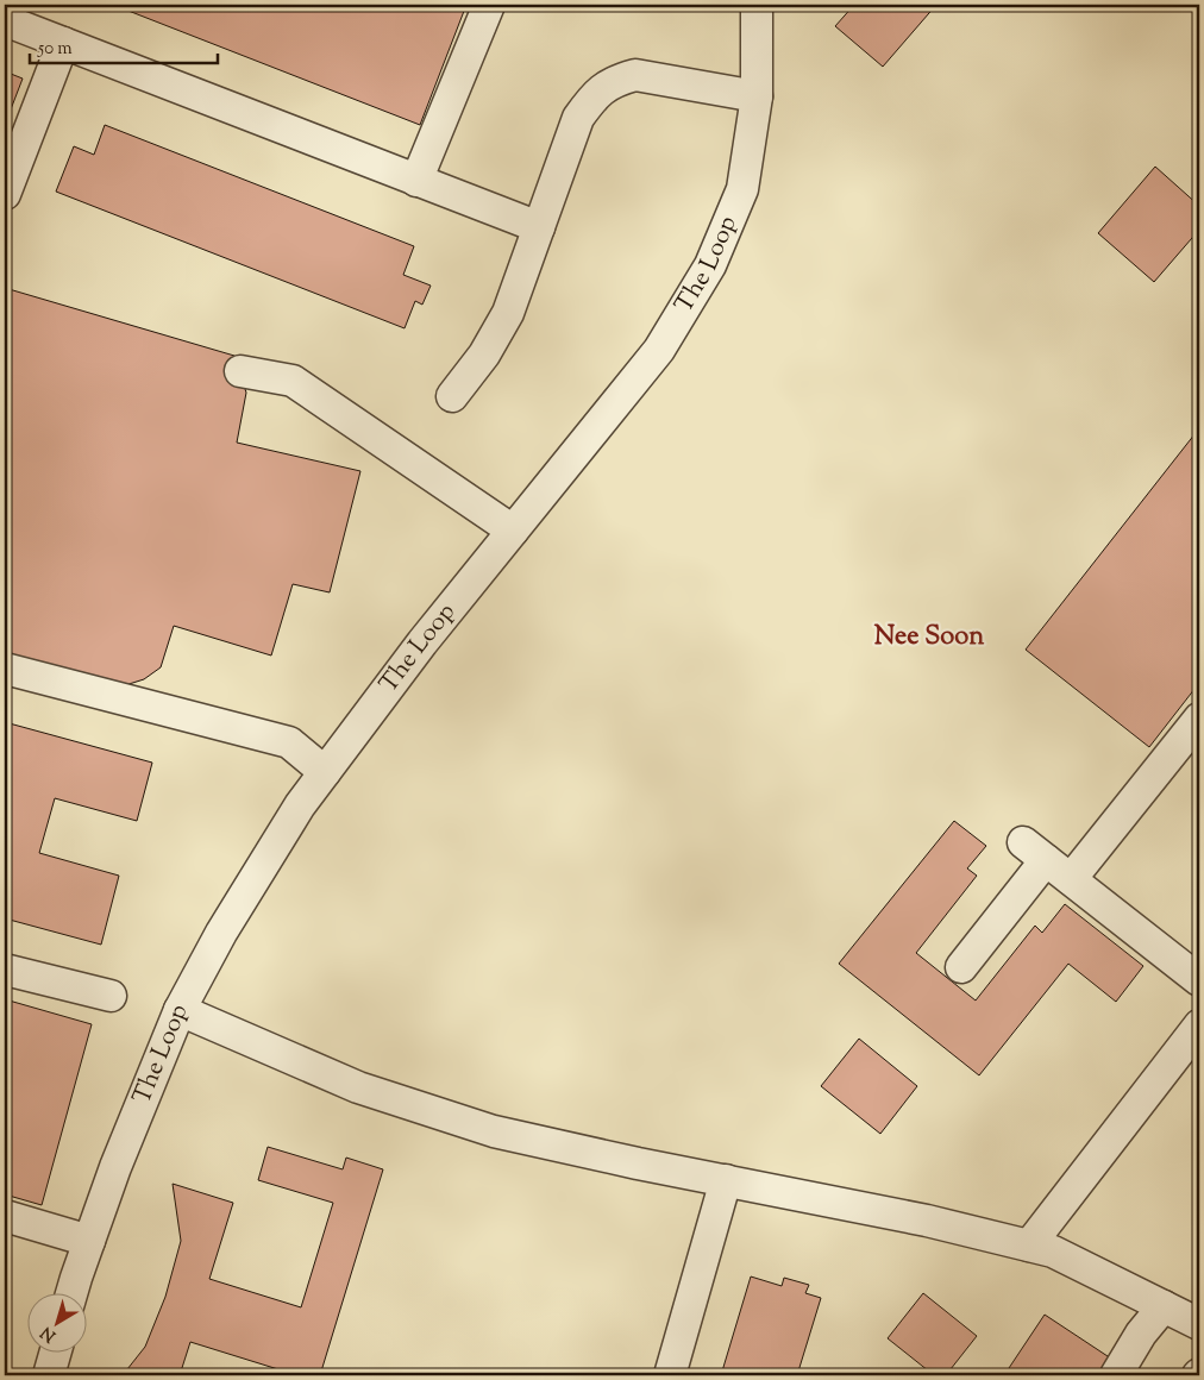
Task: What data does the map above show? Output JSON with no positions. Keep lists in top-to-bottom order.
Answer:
{
  "streets": {
    "lane": ["The Loop"]
  },
  "districts": ["Nee Soon"],
  "scale_bar": "50 m",
  "north": "bottom left"
}
